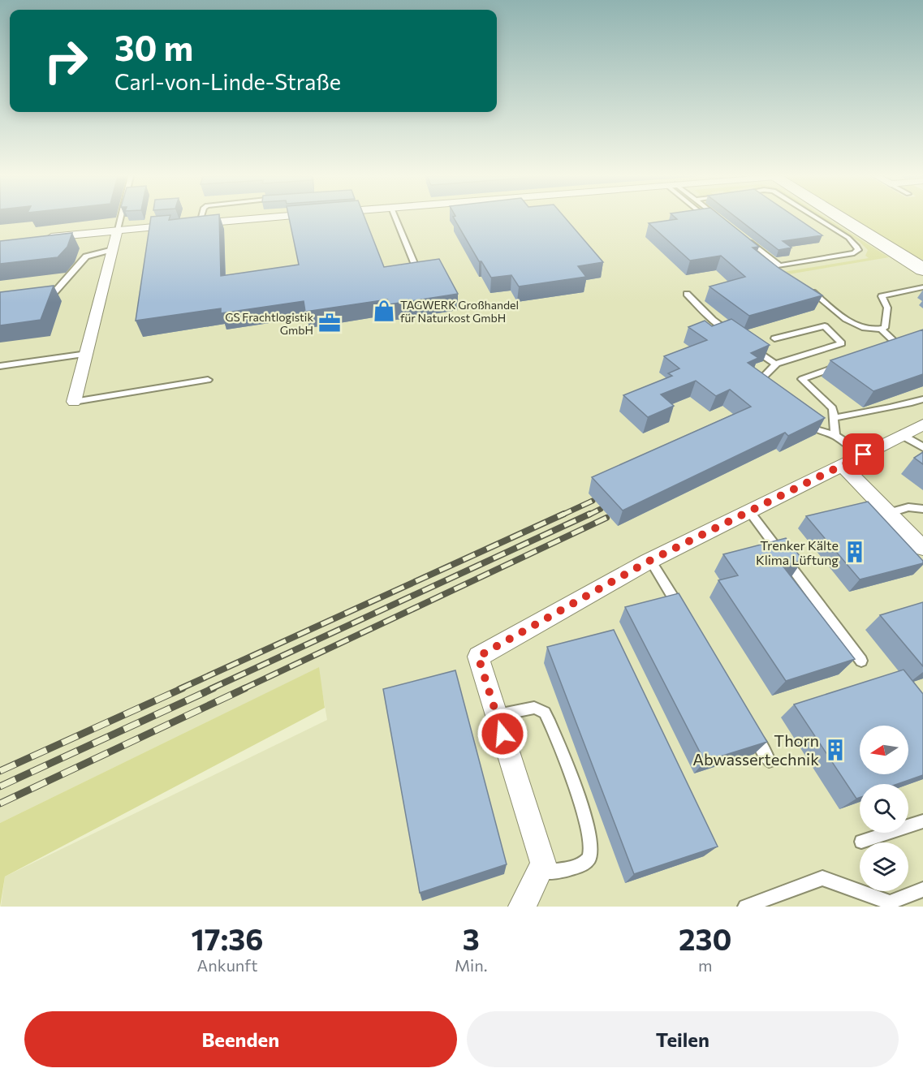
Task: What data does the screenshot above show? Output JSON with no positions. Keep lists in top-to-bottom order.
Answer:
{
  "places": {
    "shop": ["TAGWERK Großhandel für Naturkost GmbH"],
    "office": ["GS Frachtlogistik GmbH"],
    "building": ["Trenker Kälte Klima Lüftung", "Thorn Abwassertechnik"]
  },
  "north": "left",
  "page": {
    "turn": ["30 m", "Carl-von-Linde-Straße"],
    "eta": [
      "17:36",
      "Ankunft",
      "3",
      "Min.",
      "230",
      "m"
    ],
    "buttons": ["Beenden", "Teilen"]
  }
}
